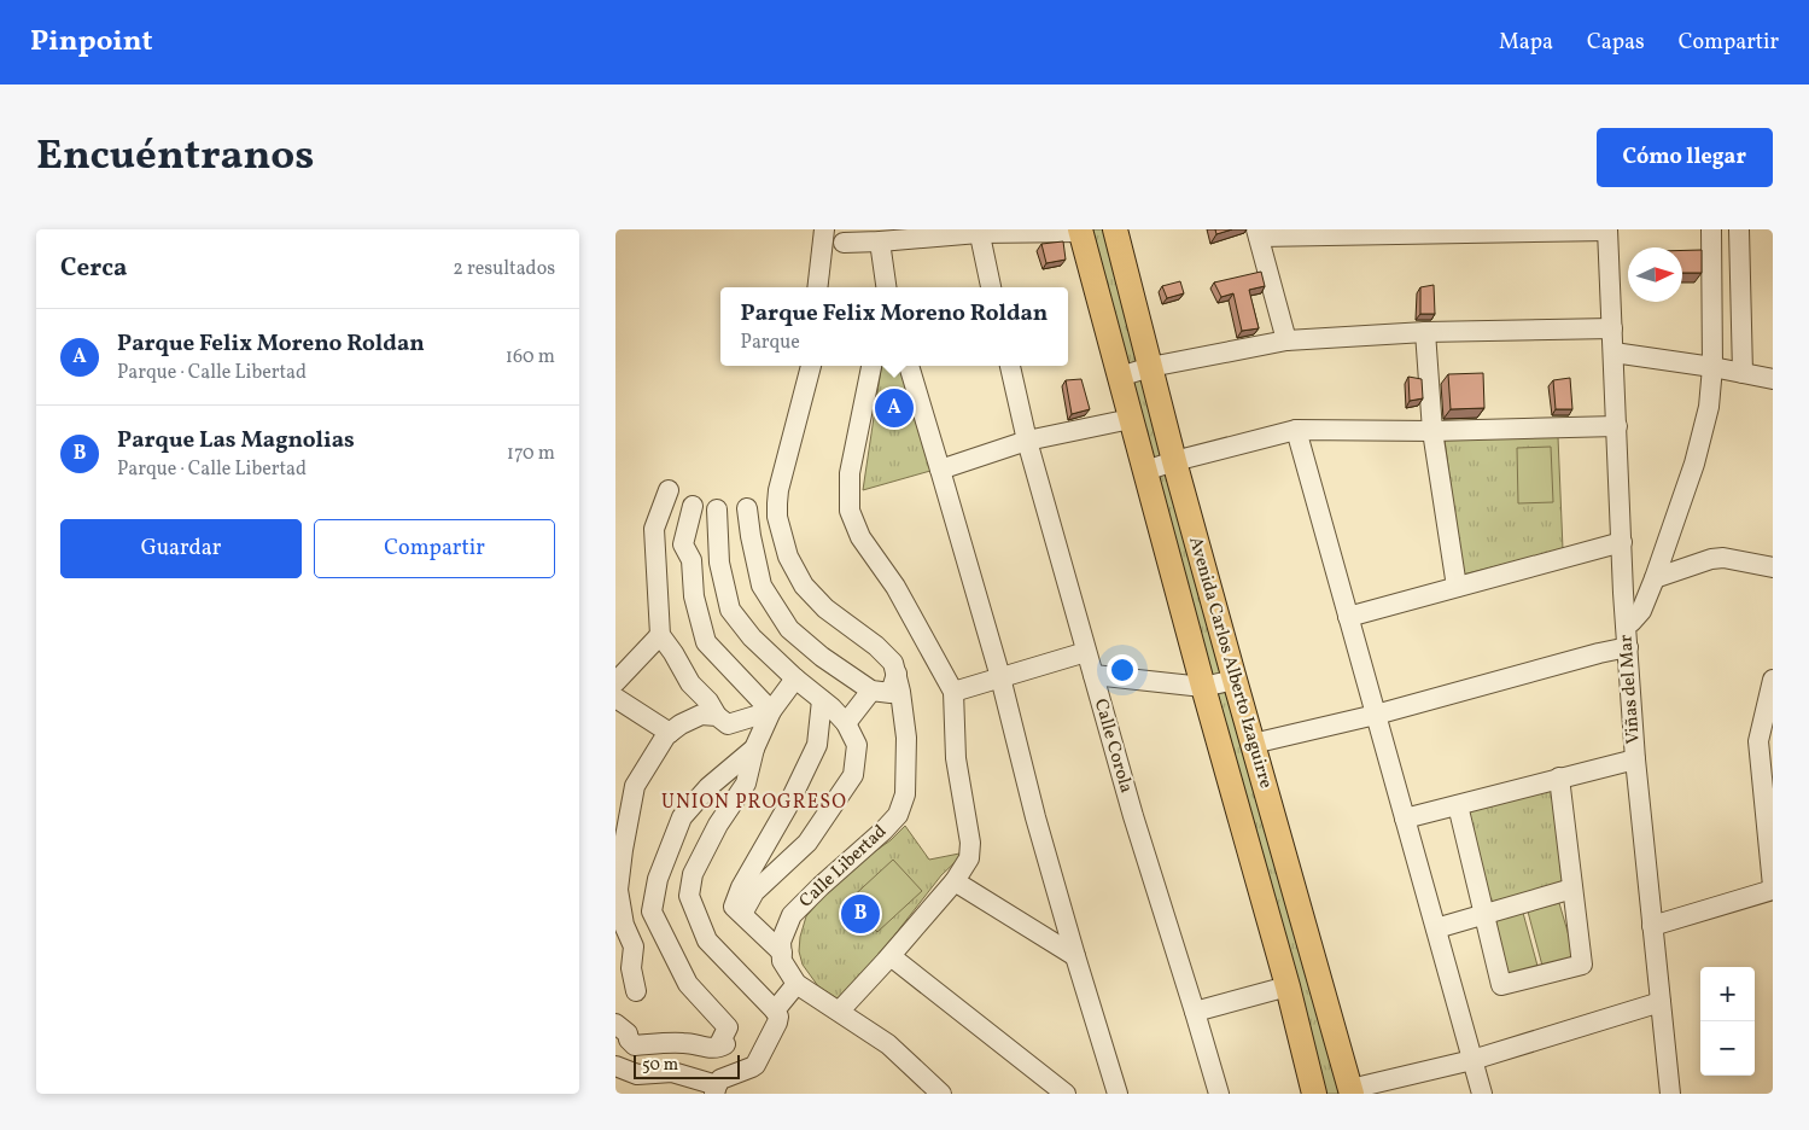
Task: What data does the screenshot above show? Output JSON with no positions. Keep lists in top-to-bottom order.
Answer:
{
  "streets": {
    "main road": ["Avenida Carlos Alberto Izaguirre"],
    "street": ["Viñas del Mar", "Calle Corola", "Calle Libertad"]
  },
  "districts": ["UNION PROGRESO"],
  "scale_bar": "50 m",
  "north": "right",
  "page": {
    "header": "Pinpoint",
    "nav": ["Mapa", "Capas", "Compartir"],
    "title": "Encuéntranos",
    "buttons": [
      "Cómo llegar",
      ["Guardar", "Compartir"]
    ],
    "heading": ["Cerca", "2 resultados"],
    "popup": ["Parque Felix Moreno Roldan", "Parque"],
    "list": [
      {
        "mark": "A",
        "name": "Parque Felix Moreno Roldan",
        "note": "Parque · Calle Libertad",
        "value": "160 m"
      },
      {
        "mark": "B",
        "name": "Parque Las Magnolias",
        "note": "Parque · Calle Libertad",
        "value": "170 m"
      }
    ],
    "pins": ["A", "B"],
    "map_buttons": ["+", "−"],
    "scale": "50 m"
  }
}
